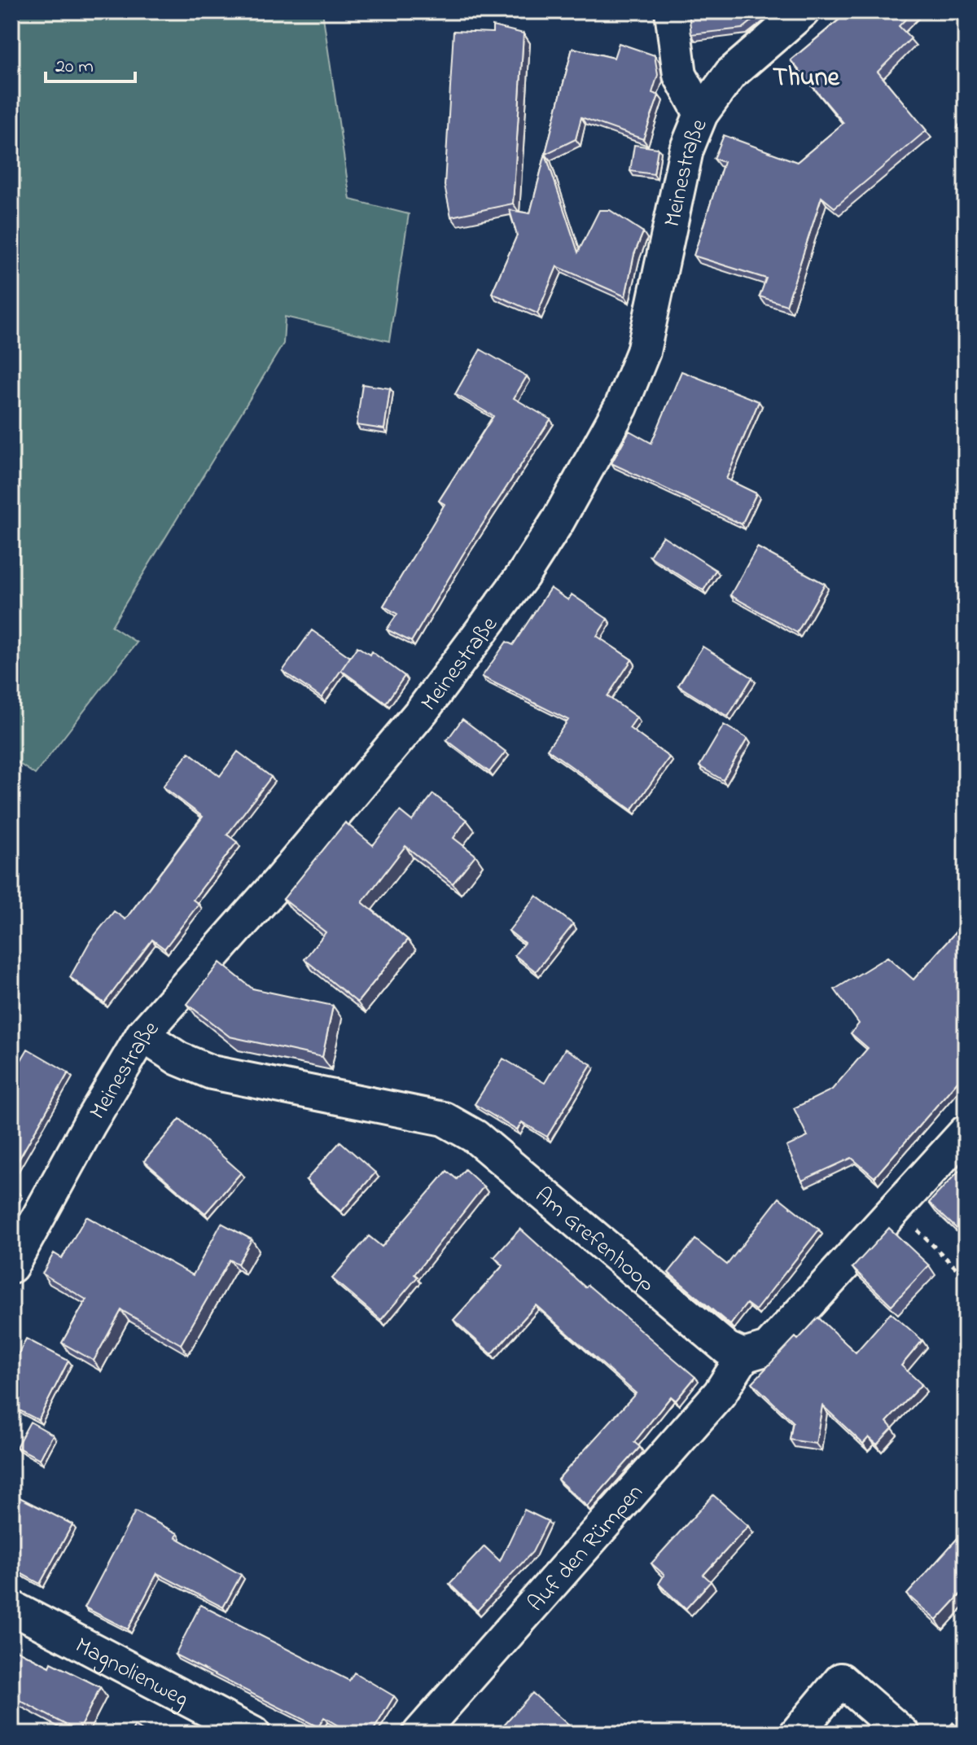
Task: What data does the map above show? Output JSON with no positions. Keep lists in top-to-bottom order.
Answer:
{
  "streets": {
    "street": [
      "Meinestraße",
      "Am Grefenhoop",
      "Auf den Rümpen",
      "Magnolienweg"
    ]
  },
  "crossings": [
    ["Meinestraße", "Am Grefenhoop"],
    ["Am Grefenhoop", "Auf den Rümpen"]
  ],
  "districts": ["Thune"],
  "scale_bar": "20 m"
}
